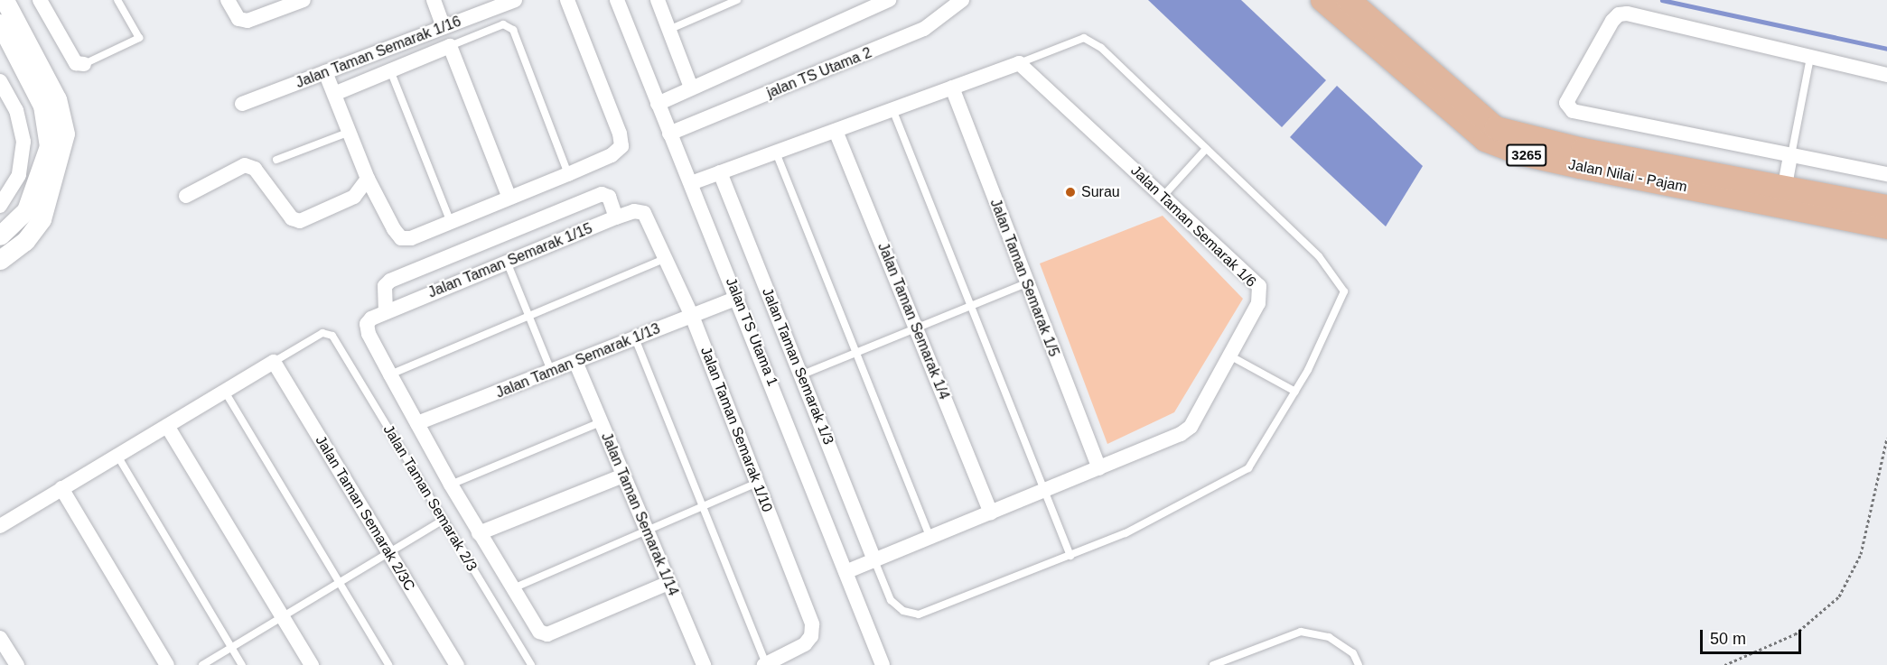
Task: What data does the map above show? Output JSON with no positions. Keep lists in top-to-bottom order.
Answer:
{
  "streets": {
    "main road": ["3265", "Jalan Nilai - Pajam"],
    "street": [
      "Jalan Taman Semarak 1/16",
      "jalan TS Utama 2",
      "Jalan Taman Semarak 1/6",
      "Jalan Taman Semarak 1/15",
      "Jalan Taman Semarak 1/5",
      "Jalan Taman Semarak 1/4",
      "Jalan TS Utama 1",
      "Jalan Taman Semarak 1/13",
      "Jalan Taman Semarak 1/3",
      "Jalan Taman Semarak 1/10",
      "Jalan Taman Semarak 2/3C",
      "Jalan Taman Semarak 1/14"
    ],
    "lane": ["Jalan Taman Semarak 2/3"]
  },
  "crossings": [
    ["jalan TS Utama 2", "Jalan TS Utama 1"],
    ["Jalan Taman Semarak 1/6", "Jalan Taman Semarak 1/5"],
    ["Jalan Taman Semarak 1/6", "Jalan Taman Semarak 1/4"],
    ["Jalan Taman Semarak 1/6", "Jalan TS Utama 1"],
    ["Jalan Taman Semarak 1/6", "Jalan Taman Semarak 1/3"],
    ["Jalan Taman Semarak 1/15", "Jalan Taman Semarak 1/10"],
    ["Jalan TS Utama 1", "Jalan Taman Semarak 1/13"],
    ["Jalan Taman Semarak 1/13", "Jalan Taman Semarak 1/10"],
    ["Jalan Taman Semarak 1/13", "Jalan Taman Semarak 1/14"],
    ["Jalan Taman Semarak 2/3", "Jalan Taman Semarak 2/3C"]
  ],
  "places": ["Surau"],
  "scale_bar": "50 m"
}
